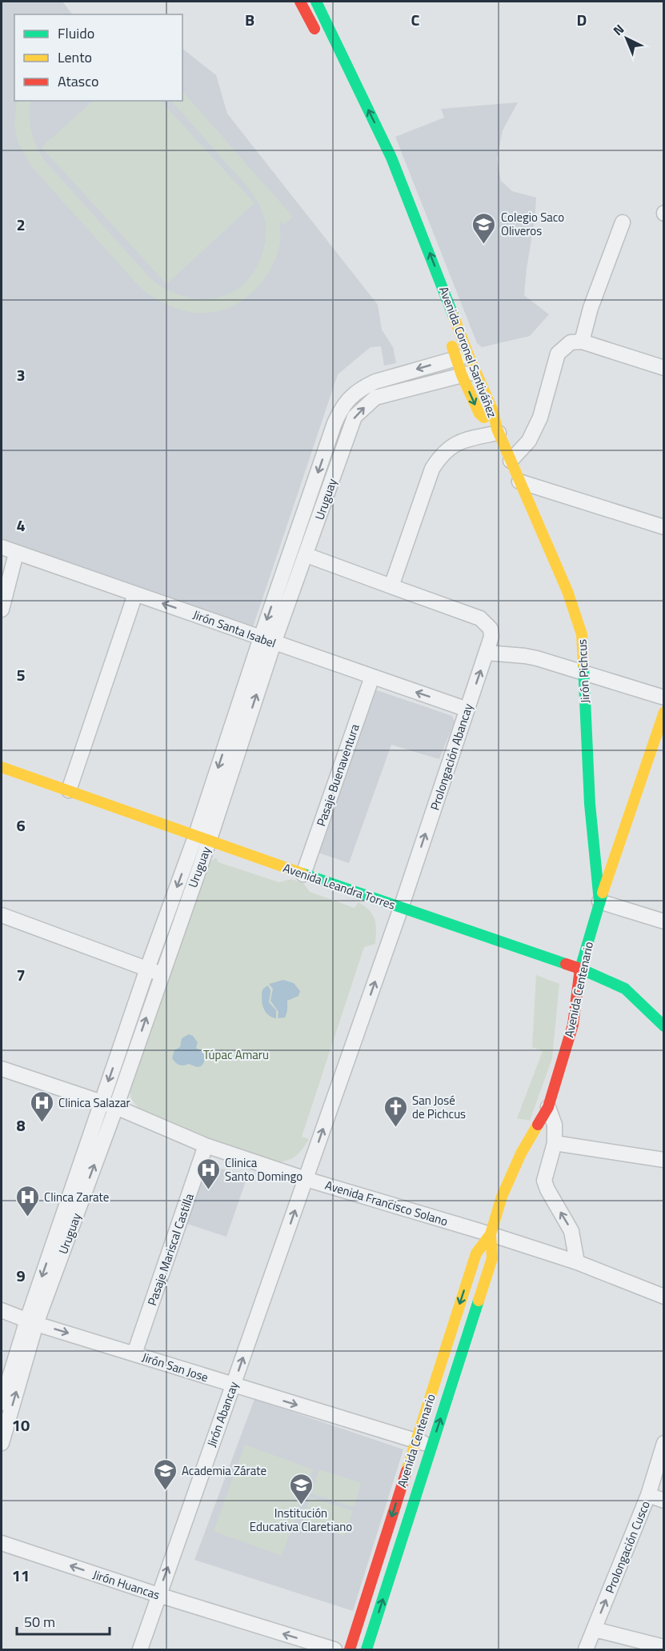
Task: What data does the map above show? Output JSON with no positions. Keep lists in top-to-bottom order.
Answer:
{
  "streets": {
    "main road": [
      "Avenida Coronel Santiváñez",
      "Jirón Pichcus",
      "Avenida Leandra Torres",
      "Avenida Centenario"
    ],
    "street": [
      "Uruguay",
      "Jirón Santa Isabel",
      "Prolongación Abancay",
      "Pasaje Buenaventura",
      "Avenida Francisco Solano",
      "Pasaje Mariscal Castilla",
      "Jirón San Jose",
      "Jirón Abancay",
      "Prolongación Cusco",
      "Jirón Huancas"
    ]
  },
  "crossings": [
    ["Avenida Coronel Santiváñez", "Uruguay"],
    ["Avenida Coronel Santiváñez", "Jirón Pichcus"],
    ["Uruguay", "Jirón Santa Isabel"],
    ["Uruguay", "Avenida Leandra Torres"],
    ["Uruguay", "Avenida Francisco Solano"],
    ["Uruguay", "Jirón San Jose"],
    ["Jirón Santa Isabel", "Prolongación Abancay"],
    ["Jirón Santa Isabel", "Pasaje Buenaventura"],
    ["Jirón Pichcus", "Avenida Centenario"],
    ["Prolongación Abancay", "Avenida Leandra Torres"],
    ["Prolongación Abancay", "Avenida Francisco Solano"],
    ["Prolongación Abancay", "Jirón Abancay"],
    ["Pasaje Buenaventura", "Avenida Leandra Torres"],
    ["Avenida Leandra Torres", "Avenida Centenario"],
    ["Avenida Centenario", "Avenida Francisco Solano"],
    ["Avenida Centenario", "Jirón San Jose"],
    ["Avenida Francisco Solano", "Pasaje Mariscal Castilla"],
    ["Avenida Francisco Solano", "Jirón Abancay"],
    ["Pasaje Mariscal Castilla", "Jirón San Jose"],
    ["Jirón San Jose", "Jirón Abancay"],
    ["Jirón Abancay", "Jirón Huancas"]
  ],
  "one_way": [
    "Jirón Santa Isabel",
    "Prolongación Abancay",
    "Jirón San Jose",
    "Jirón Abancay",
    "Prolongación Cusco",
    "Jirón Huancas"
  ],
  "parks": ["Túpac Amaru"],
  "places": {
    "school or university": ["Colegio Saco Oliveros", "Academia Zárate", "Institución Educativa Claretiano"],
    "hospital": ["Clinica Salazar", "Clinica Santo Domingo", "Clinca Zarate"],
    "church": ["San José de Pichcus"]
  },
  "legend": ["Fluido", "Lento", "Atasco"],
  "scale_bar": "50 m",
  "north": "top left",
  "grid": {
    "columns": ["B", "C", "D"],
    "rows": [
      "2",
      "3",
      "4",
      "5",
      "6",
      "7",
      "8",
      "9",
      "10",
      "11"
    ]
  }
}
